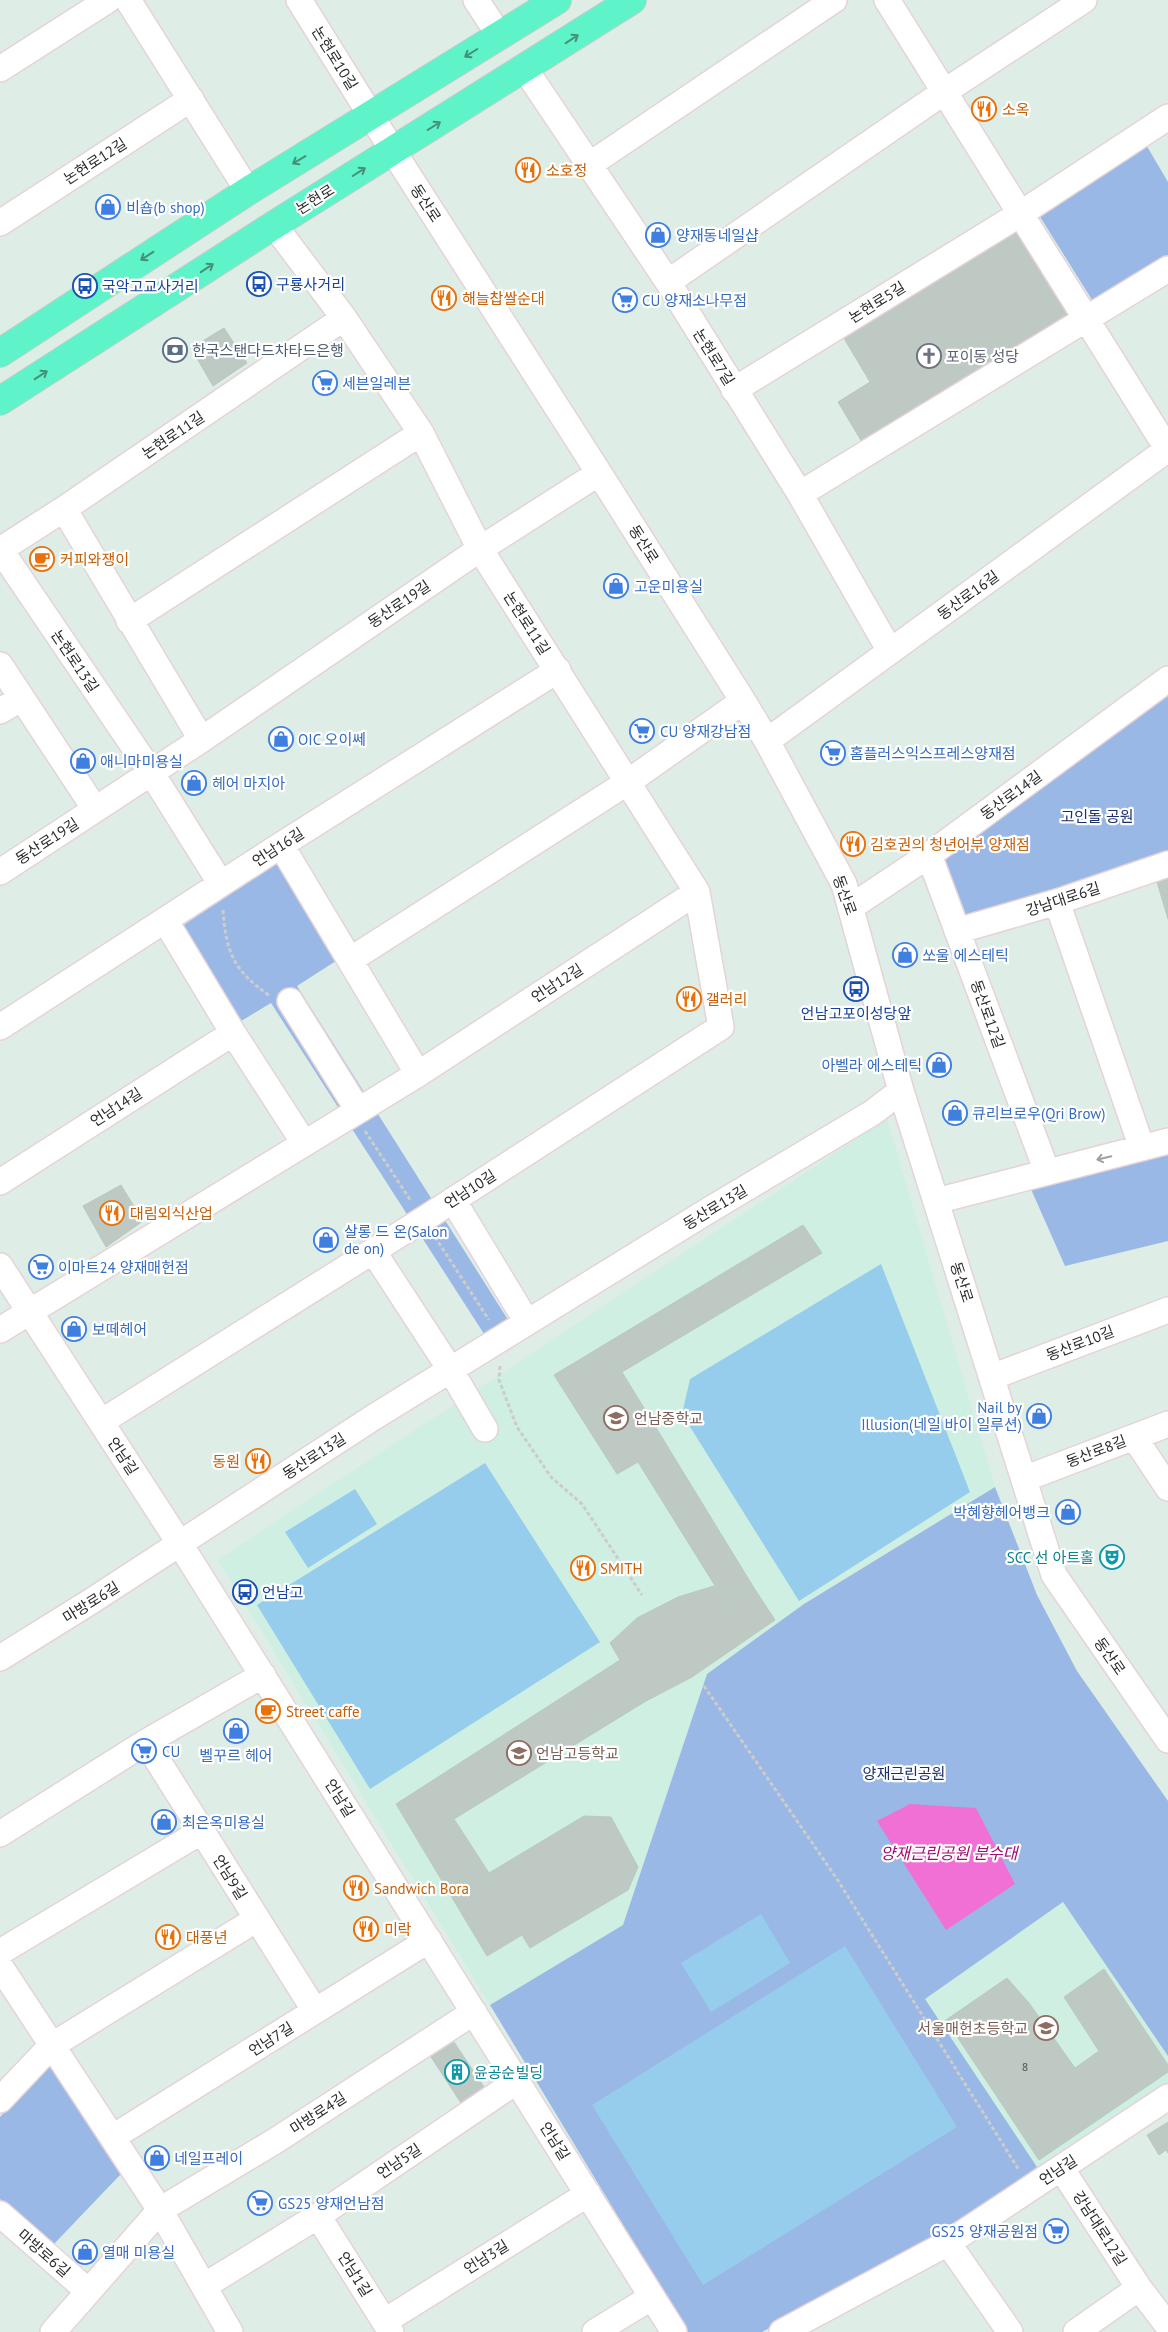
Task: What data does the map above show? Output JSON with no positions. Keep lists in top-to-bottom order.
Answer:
{
  "streets": {
    "main road": ["논현로"],
    "street": [
      "논현로10길",
      "논현로12길",
      "동산로",
      "논현로5길",
      "논현로7길",
      "논현로11길",
      "동산로16길",
      "동산로19길",
      "논현로13길",
      "동산로14길",
      "언남16길",
      "강남대로6길",
      "언남12길",
      "동산로12길",
      "언남14길",
      "언남10길",
      "동산로13길",
      "동산로10길",
      "동산로8길",
      "언남길",
      "마방로6길",
      "언남9길",
      "언남7길",
      "마방로4길",
      "언남5길",
      "강남대로12길",
      "언남3길",
      "언남1길"
    ]
  },
  "crossings": [
    ["논현로10길", "동산로"],
    ["논현로", "동산로"],
    ["논현로", "논현로7길"],
    ["논현로", "논현로11길"],
    ["동산로", "동산로16길"],
    ["동산로", "동산로19길"],
    ["동산로", "동산로14길"],
    ["동산로", "동산로13길"],
    ["동산로", "동산로10길"],
    ["동산로", "동산로8길"],
    ["논현로5길", "논현로7길"],
    ["논현로7길", "동산로16길"],
    ["논현로11길", "동산로19길"],
    ["논현로11길", "논현로13길"],
    ["논현로11길", "언남16길"],
    ["논현로11길", "언남12길"],
    ["논현로11길", "언남10길"],
    ["동산로19길", "논현로13길"],
    ["동산로14길", "동산로12길"],
    ["강남대로6길", "동산로12길"],
    ["언남12길", "언남10길"],
    ["언남12길", "언남길"],
    ["언남10길", "언남길"],
    ["동산로13길", "언남길"],
    ["동산로13길", "마방로6길"],
    ["언남길", "마방로6길"],
    ["언남길", "언남7길"],
    ["언남길", "마방로4길"],
    ["언남길", "언남5길"],
    ["언남길", "강남대로12길"],
    ["언남길", "언남3길"],
    ["마방로6길", "마방로4길"],
    ["언남9길", "언남7길"],
    ["언남5길", "언남1길"],
    ["언남3길", "언남1길"]
  ],
  "water": ["양재근린공원 분수대"],
  "parks": ["고인돌 공원", "양재근린공원"],
  "places": {
    "restaurant": [
      "소옥",
      "소호정",
      "해늘찹쌀순대",
      "김호권의 청년어부 양재점",
      "갤러리",
      "대림외식산업",
      "동원",
      "SMITH",
      "Sandwich Bora",
      "미락",
      "대풍년"
    ],
    "shop": [
      "비숍(b shop)",
      "양재동네일샵",
      "고운미용실",
      "OIC 오이쎄",
      "애니마미용실",
      "헤어 마지아",
      "쏘울 에스테틱",
      "아벨라 에스테틱",
      "큐리브로우(Qri Brow)",
      "살롱 드 온(Salon de on)",
      "보떼헤어",
      "Nail by Illusion(네일 바이 일루션)",
      "박혜향헤어뱅크",
      "벨꾸르 헤어",
      "최은옥미용실",
      "네일프레이",
      "열매 미용실"
    ],
    "bus stop": [
      "구룡사거리",
      "국악고교사거리",
      "언남고포이성당앞",
      "언남고"
    ],
    "supermarket": [
      "CU 양재소나무점",
      "세븐일레븐",
      "CU 양재강남점",
      "홈플러스익스프레스양재점",
      "이마트24 양재매헌점",
      "CU",
      "GS25 양재언남점",
      "GS25 양재공원점"
    ],
    "bank": ["한국스탠다드차타드은행"],
    "church": ["포이동 성당"],
    "cafe": ["커피와쟁이", "Street caffe"],
    "school or university": ["언남중학교", "언남고등학교", "서울매헌초등학교"],
    "theatre": ["SCC 선 아트홀"],
    "building": ["윤공순빌딩"]
  },
  "house_numbers": ["8"]
}
